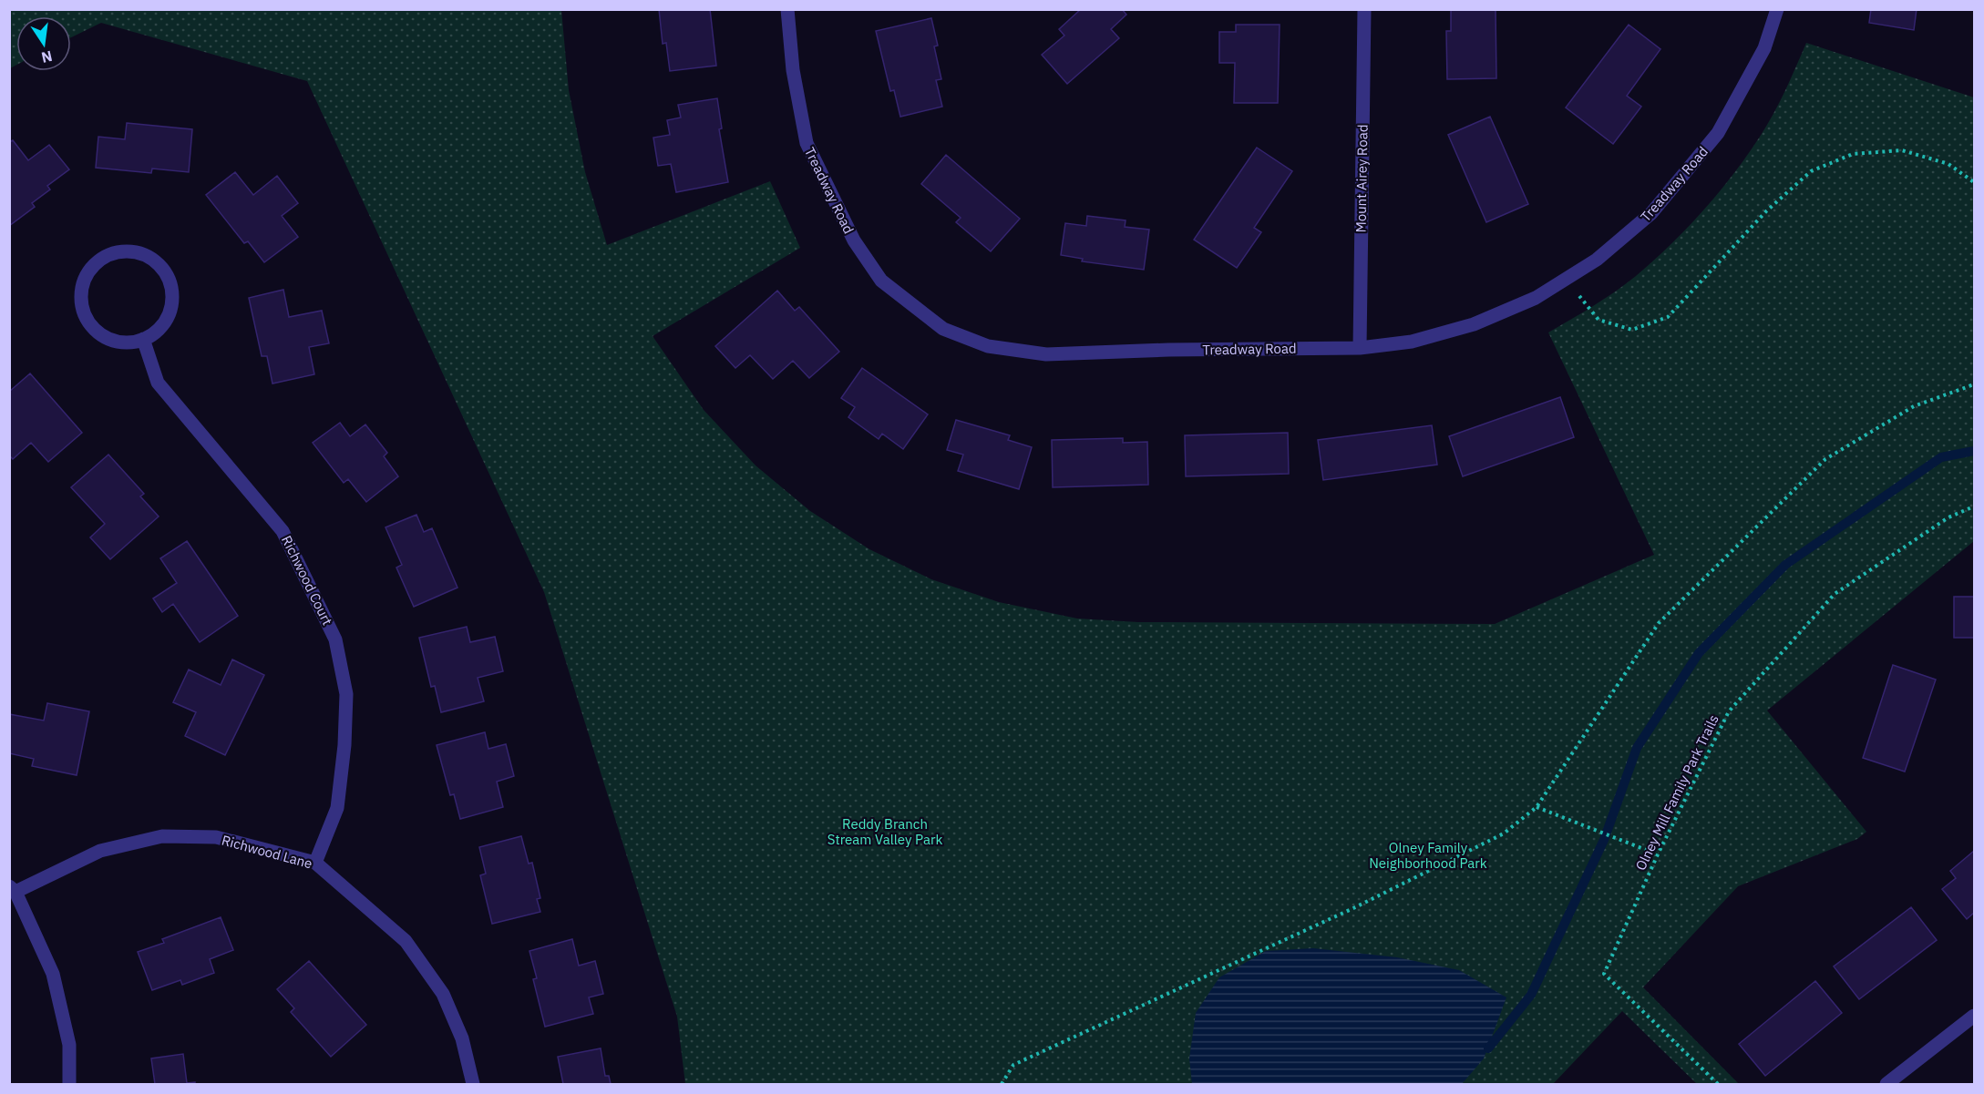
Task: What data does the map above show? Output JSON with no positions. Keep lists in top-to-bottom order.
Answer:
{
  "streets": {
    "street": [
      "Mount Airey Road",
      "Treadway Road",
      "Richwood Court",
      "Richwood Lane"
    ],
    "path": ["Olney Mill Family Park Trails"]
  },
  "crossings": [
    ["Mount Airey Road", "Treadway Road"],
    ["Richwood Court", "Richwood Lane"]
  ],
  "parks": ["Reddy Branch Stream Valley Park", "Olney Family Neighborhood Park"],
  "north": "bottom"
}
